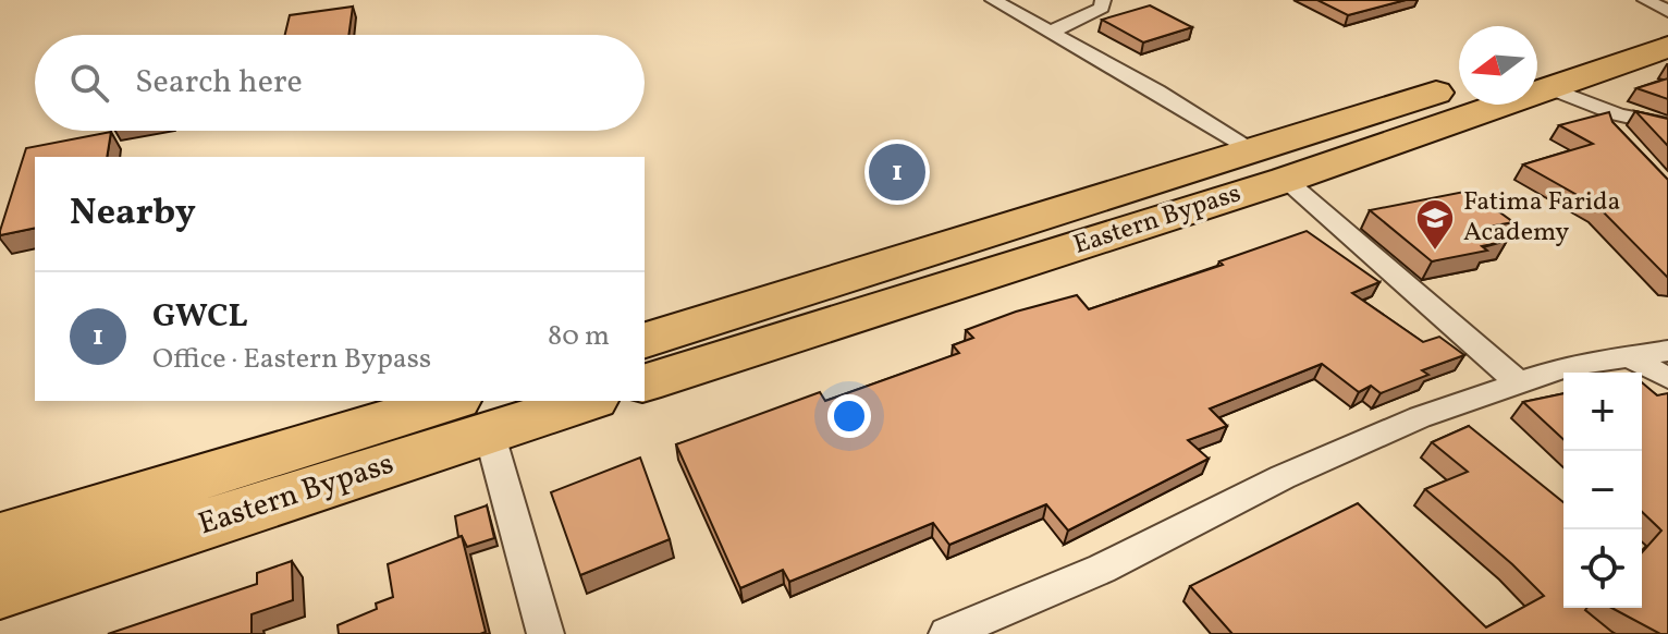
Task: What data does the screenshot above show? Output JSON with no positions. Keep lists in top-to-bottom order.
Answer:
{
  "streets": {
    "highway": ["Eastern Bypass"]
  },
  "places": {
    "school or university": ["Fatima Farida Academy"]
  },
  "north": "left",
  "page": {
    "search": "Search here",
    "pins": "1",
    "heading": "Nearby",
    "list": [
      {
        "mark": "1",
        "name": "GWCL",
        "note": "Office · Eastern Bypass",
        "value": "80 m"
      }
    ],
    "map_buttons": ["+", "−"]
  }
}
